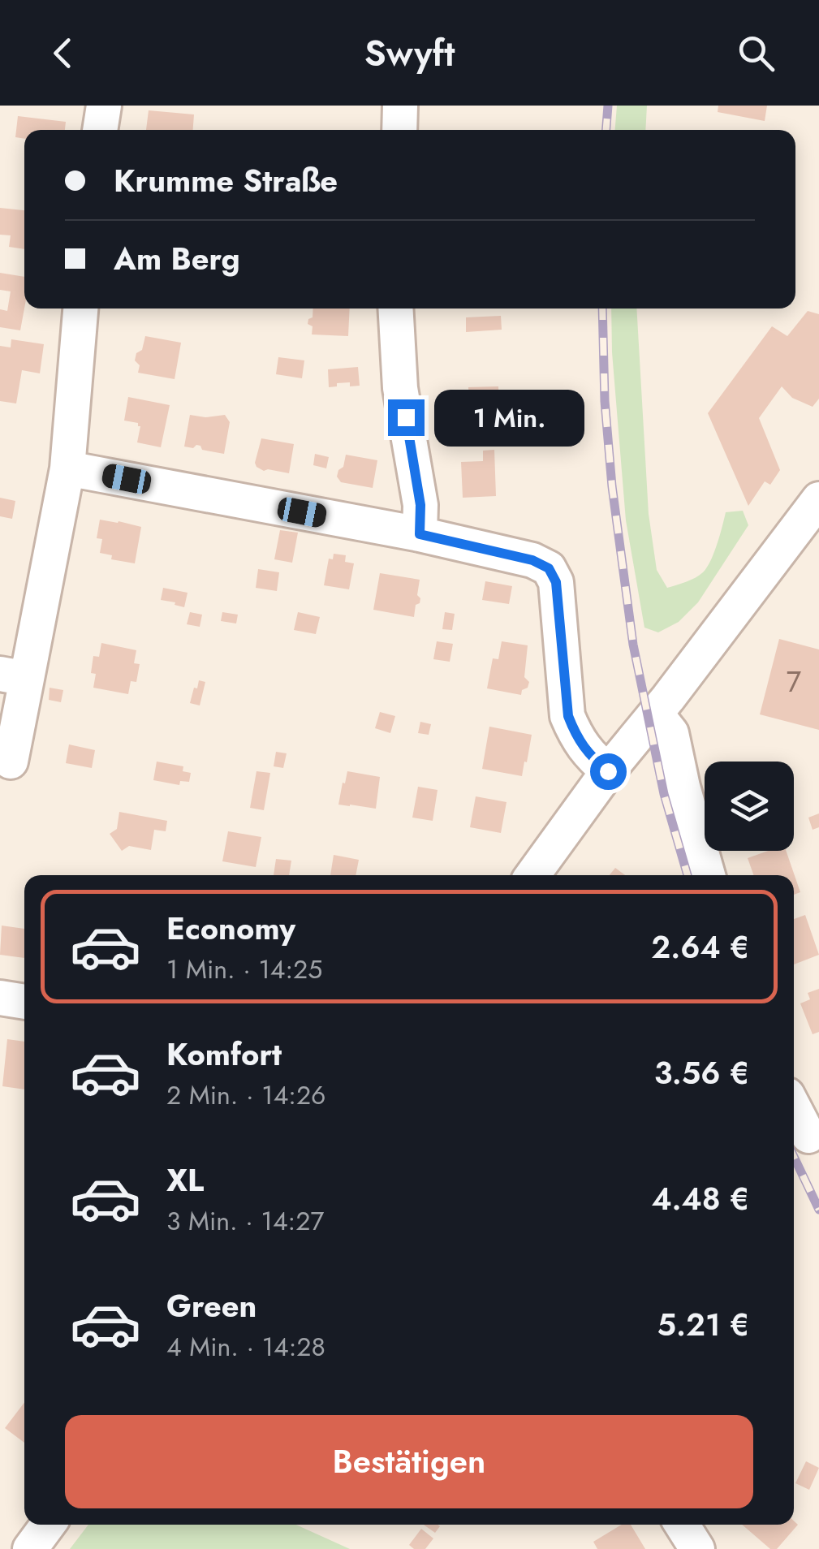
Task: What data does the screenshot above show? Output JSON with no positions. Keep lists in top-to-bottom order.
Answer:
{
  "house_numbers": ["7"],
  "page": {
    "header": "Swyft",
    "banner": ["Krumme Straße", "Am Berg"],
    "bubble": "1 Min.",
    "list": [
      {
        "name": "Economy",
        "note": "1 Min. · 14:25",
        "value": "2.64 €"
      },
      {
        "name": "Komfort",
        "note": "2 Min. · 14:26",
        "value": "3.56 €"
      },
      {
        "name": "XL",
        "note": "3 Min. · 14:27",
        "value": "4.48 €"
      },
      {
        "name": "Green",
        "note": "4 Min. · 14:28",
        "value": "5.21 €"
      }
    ],
    "buttons": "Bestätigen"
  }
}
